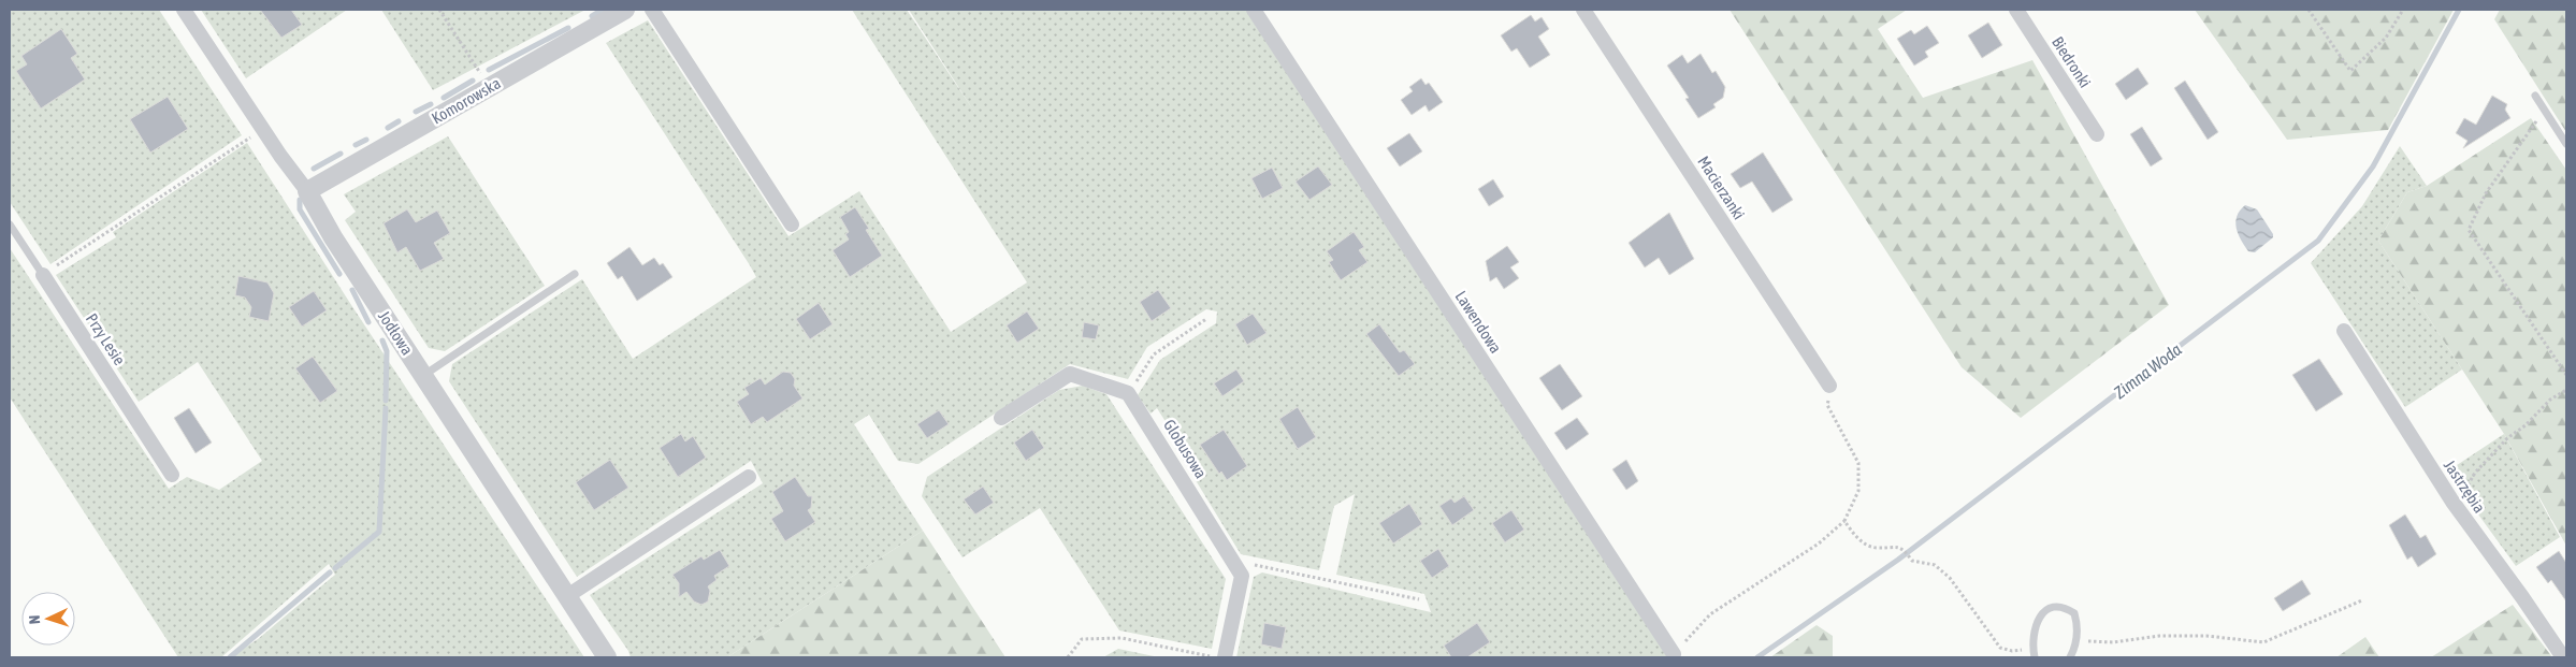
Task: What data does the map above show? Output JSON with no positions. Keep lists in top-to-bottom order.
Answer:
{
  "streets": {
    "street": [
      "Biedronki",
      "Komorowska",
      "Macierzanki",
      "Lawendowa",
      "Jodłowa",
      "Przy Lesie",
      "Globusowa",
      "Jastrzębia"
    ]
  },
  "crossings": [
    ["Komorowska", "Jodłowa"]
  ],
  "water": ["Zimna Woda"],
  "north": "left"
}
